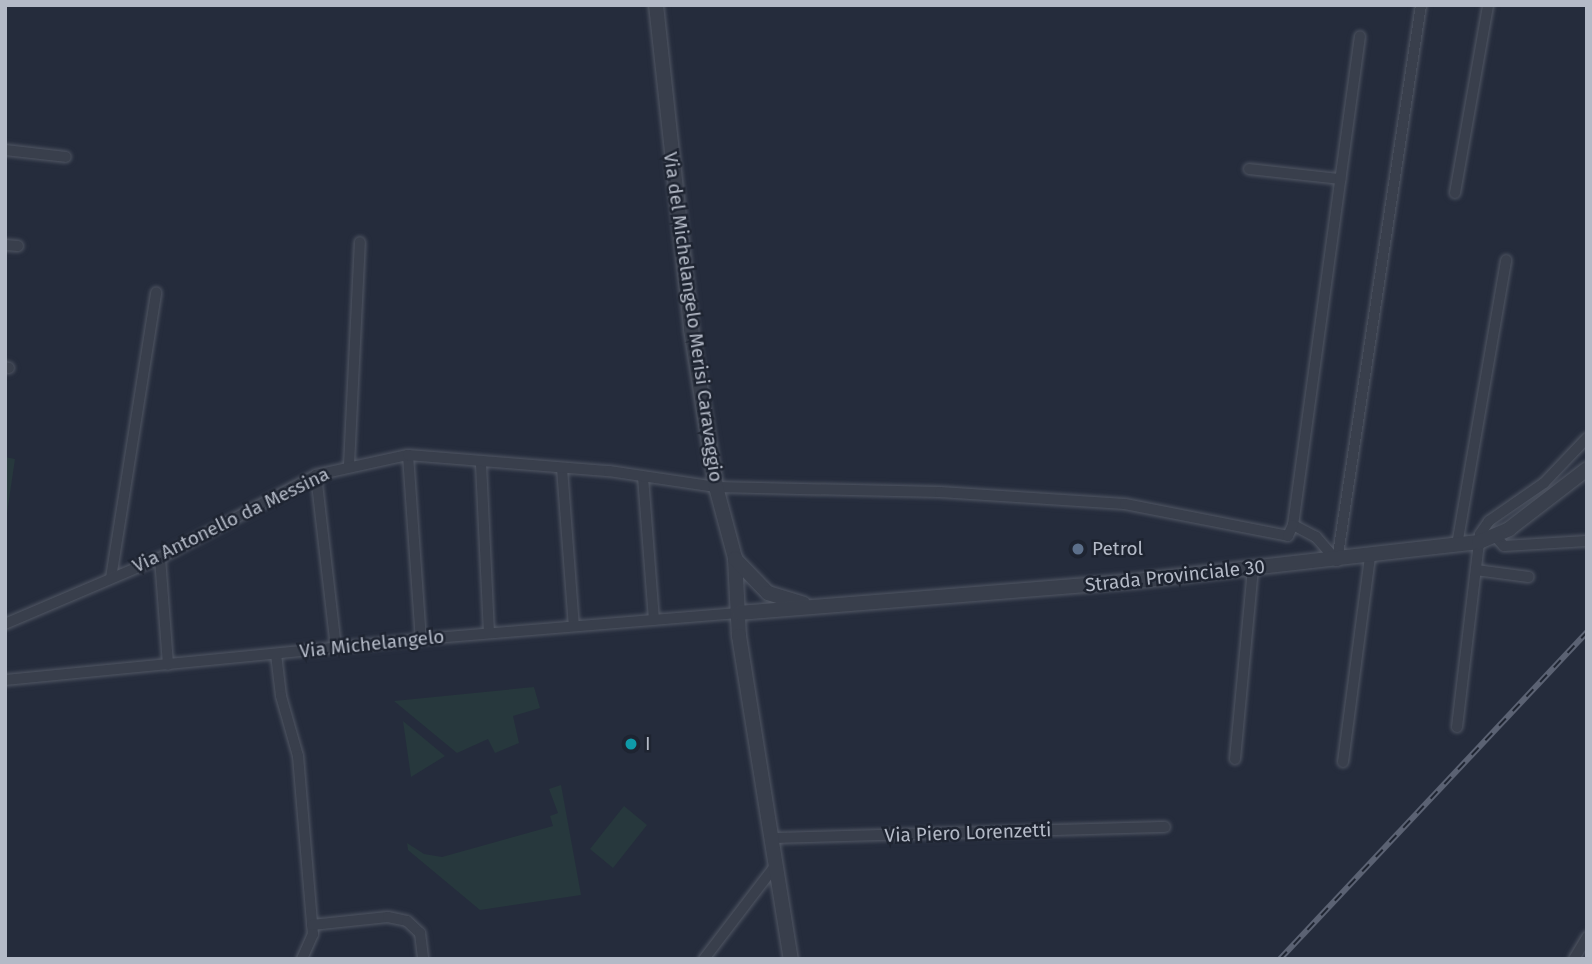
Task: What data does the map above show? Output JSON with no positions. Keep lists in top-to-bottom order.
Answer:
{
  "streets": {
    "street": [
      "Via del Michelangelo Merisi Caravaggio",
      "Via Antonello da Messina",
      "Strada Provinciale 30",
      "Via Michelangelo",
      "Via Piero Lorenzetti"
    ]
  },
  "crossings": [
    ["Via del Michelangelo Merisi Caravaggio", "Via Antonello da Messina"],
    ["Via del Michelangelo Merisi Caravaggio", "Strada Provinciale 30"],
    ["Via del Michelangelo Merisi Caravaggio", "Via Michelangelo"],
    ["Via del Michelangelo Merisi Caravaggio", "Via Piero Lorenzetti"],
    ["Strada Provinciale 30", "Via Michelangelo"]
  ],
  "places": ["Petrol", "I"]
}
